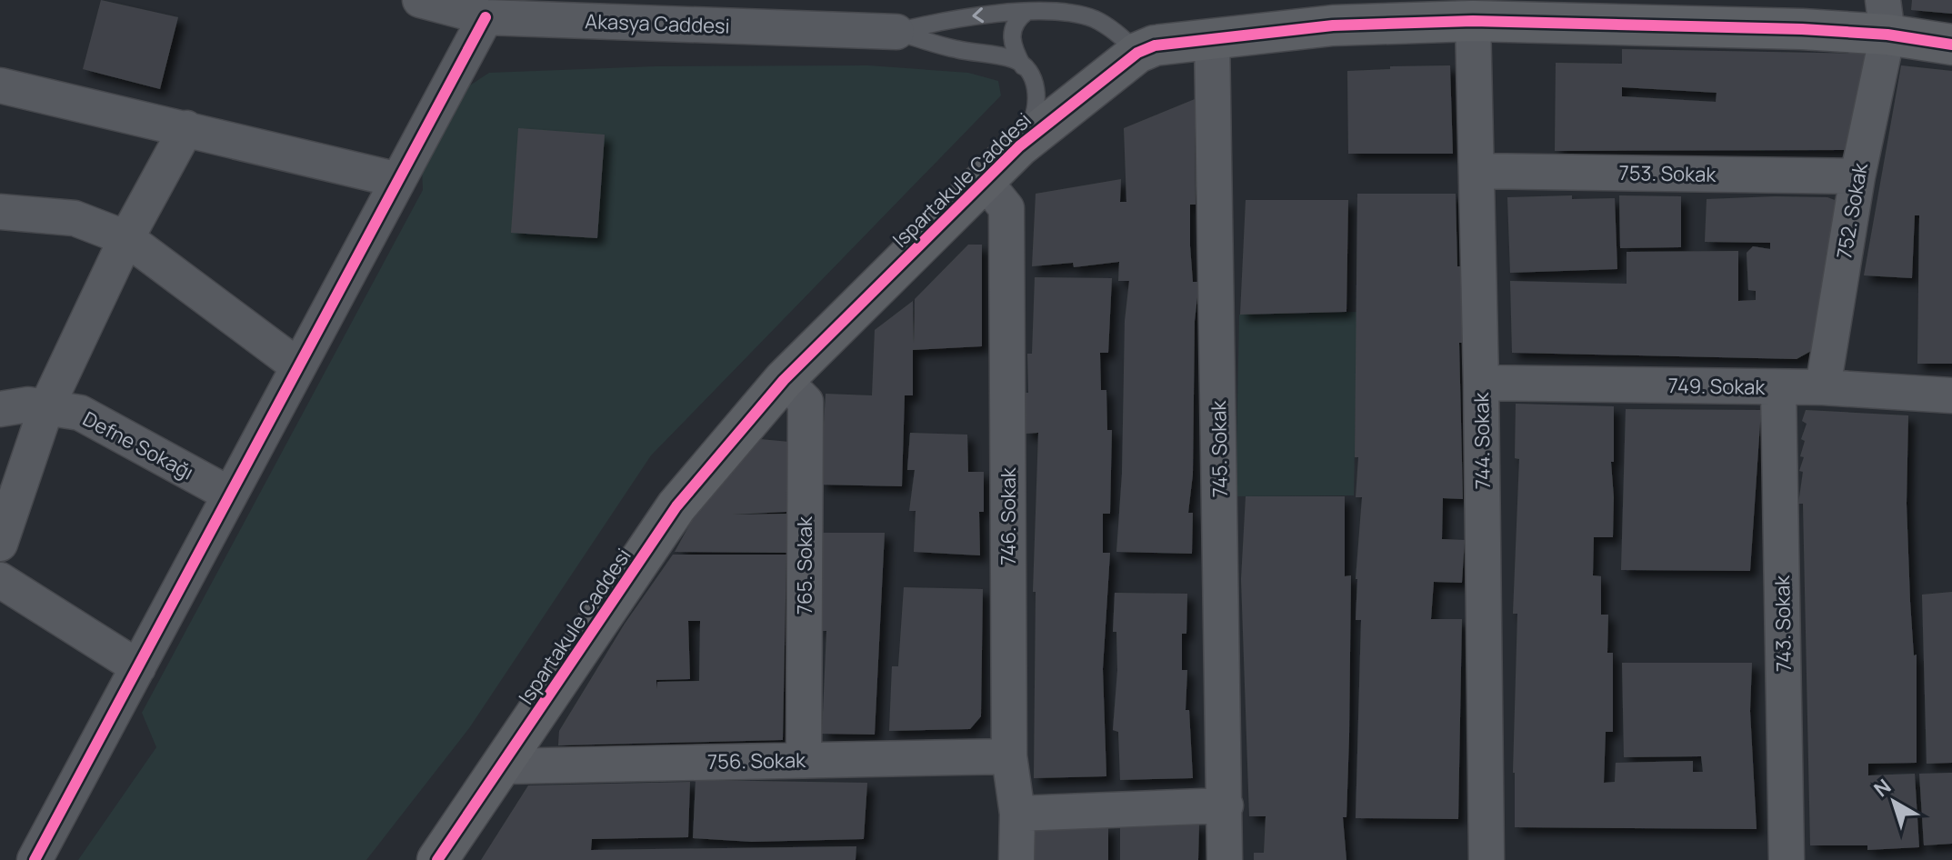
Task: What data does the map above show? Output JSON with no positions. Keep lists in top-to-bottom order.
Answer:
{
  "streets": {
    "street": [
      "Akasya Caddesi",
      "753. Sokak",
      "Ispartakule Caddesi",
      "752. Sokak",
      "749. Sokak",
      "744. Sokak",
      "Defne Sokağı",
      "745. Sokak",
      "746. Sokak",
      "765. Sokak",
      "743. Sokak",
      "756. Sokak"
    ]
  },
  "crossings": [
    ["Akasya Caddesi", "Ispartakule Caddesi"],
    ["753. Sokak", "752. Sokak"],
    ["753. Sokak", "744. Sokak"],
    ["Ispartakule Caddesi", "752. Sokak"],
    ["Ispartakule Caddesi", "744. Sokak"],
    ["Ispartakule Caddesi", "745. Sokak"],
    ["Ispartakule Caddesi", "746. Sokak"],
    ["Ispartakule Caddesi", "765. Sokak"],
    ["Ispartakule Caddesi", "756. Sokak"],
    ["752. Sokak", "749. Sokak"],
    ["749. Sokak", "744. Sokak"],
    ["749. Sokak", "743. Sokak"],
    ["746. Sokak", "756. Sokak"],
    ["765. Sokak", "756. Sokak"]
  ],
  "north": "top left"
}
